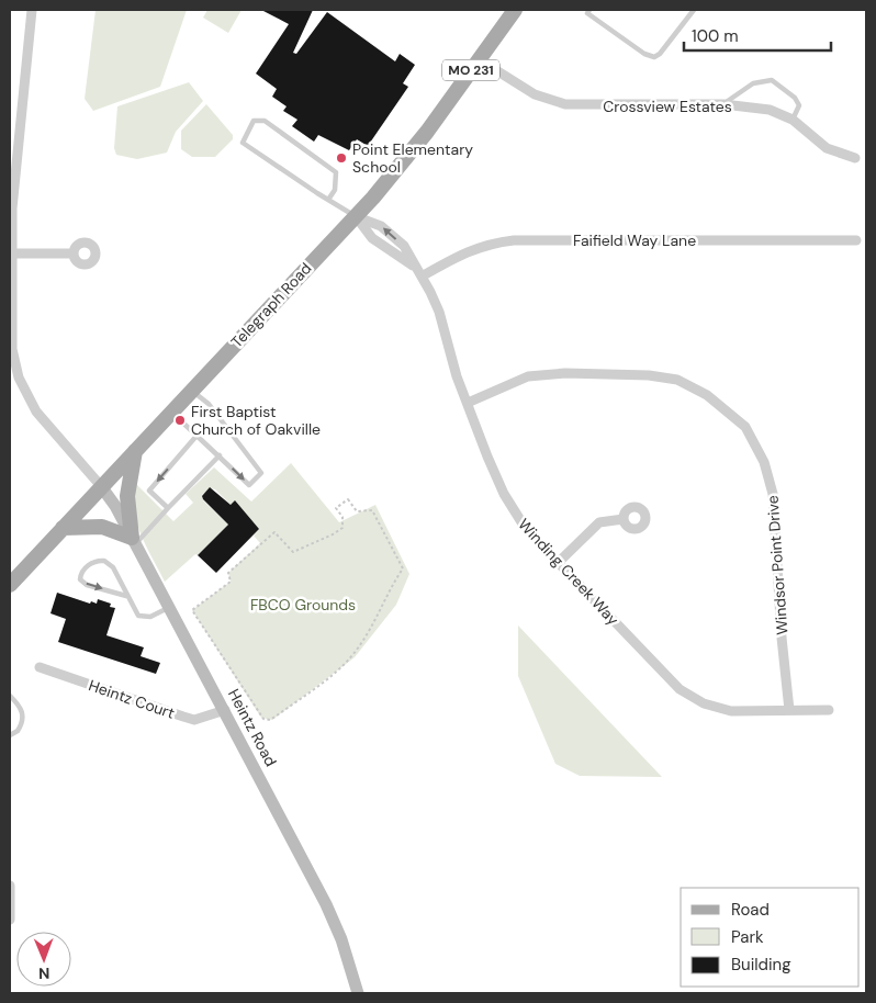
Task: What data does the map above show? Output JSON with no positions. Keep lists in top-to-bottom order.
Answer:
{
  "streets": {
    "main road": ["MO 231", "Telegraph Road"],
    "street": [
      "Crossview Estates",
      "Faifield Way Lane",
      "Windsor Point Drive",
      "Winding Creek Way",
      "Heintz Court",
      "Heintz Road"
    ]
  },
  "crossings": [
    ["Crossview Estates", "Telegraph Road"],
    ["Faifield Way Lane", "Winding Creek Way"],
    ["Telegraph Road", "Winding Creek Way"],
    ["Telegraph Road", "Heintz Road"],
    ["Windsor Point Drive", "Winding Creek Way"],
    ["Heintz Court", "Heintz Road"]
  ],
  "parks": ["FBCO Grounds"],
  "places": ["Point Elementary School", "First Baptist Church of Oakville"],
  "legend": ["Road", "Park", "Building"],
  "scale_bar": "100 m",
  "north": "bottom"
}
